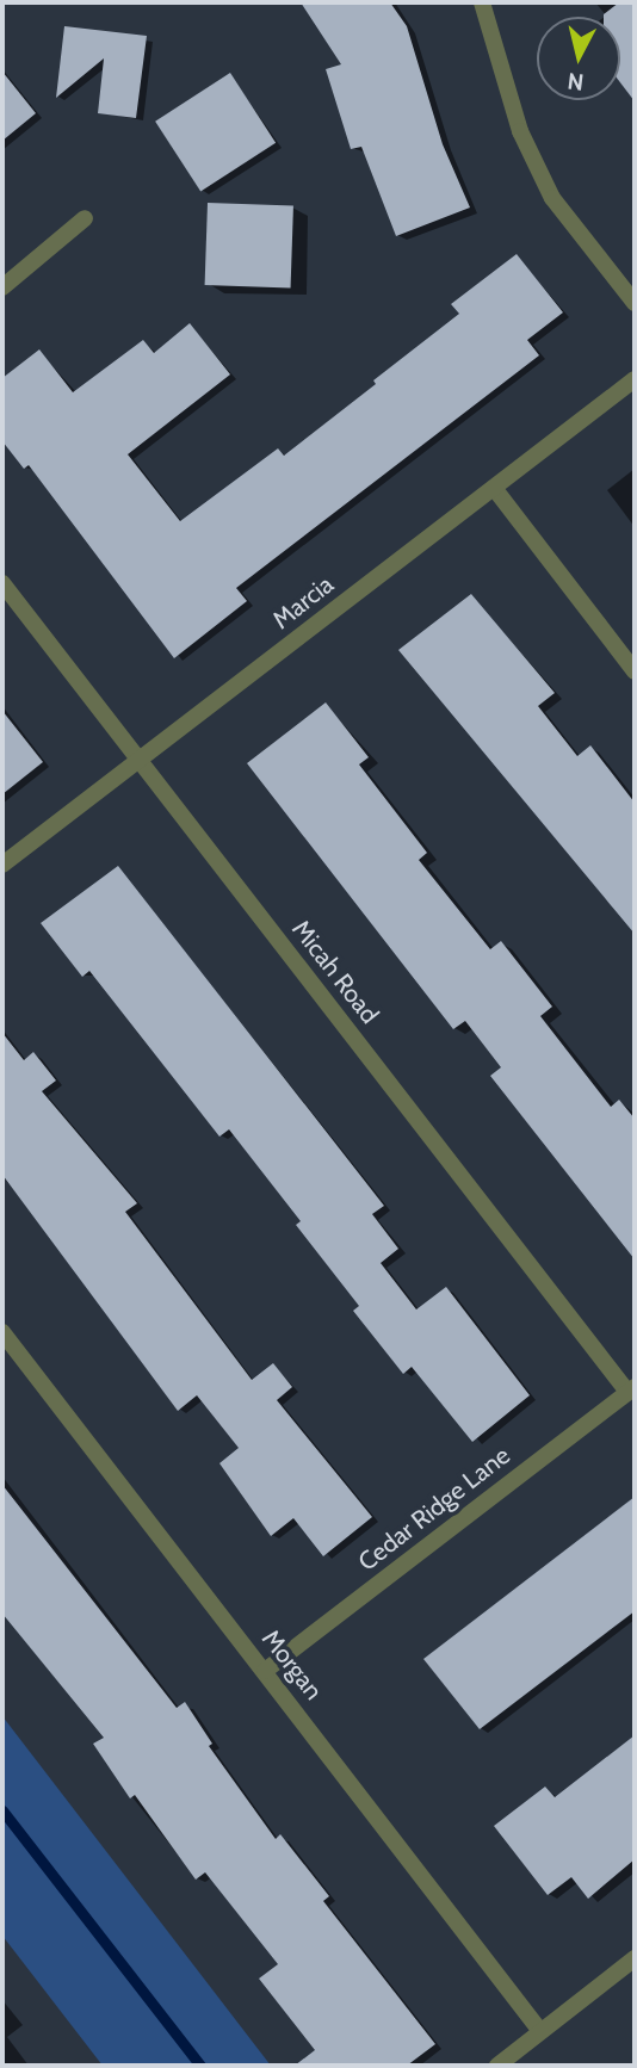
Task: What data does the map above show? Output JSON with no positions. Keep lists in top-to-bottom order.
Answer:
{
  "streets": {
    "street": [
      "Marcia",
      "Micah Road",
      "Cedar Ridge Lane",
      "Morgan"
    ]
  },
  "crossings": [
    ["Marcia", "Micah Road"],
    ["Micah Road", "Cedar Ridge Lane"],
    ["Cedar Ridge Lane", "Morgan"]
  ],
  "north": "bottom"
}
